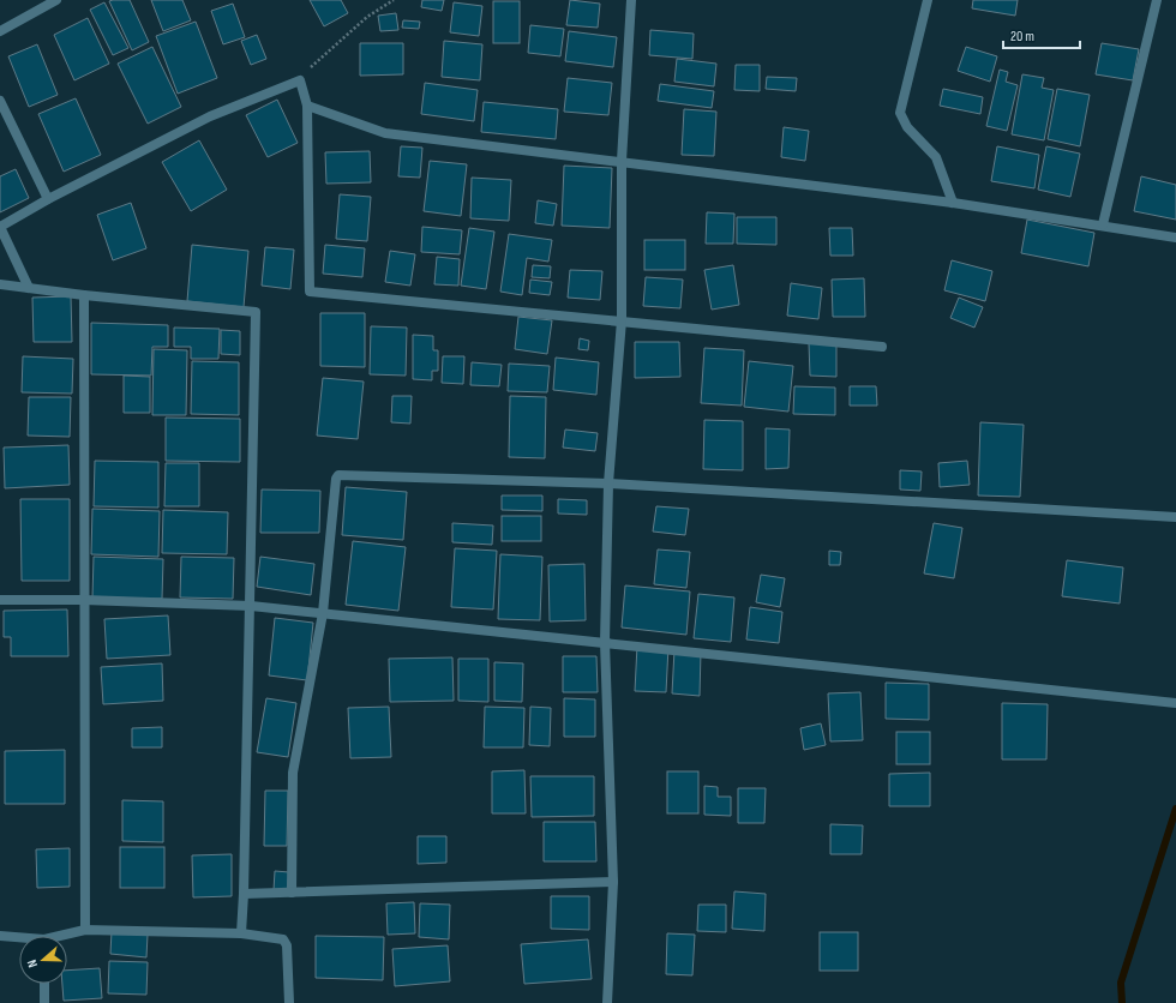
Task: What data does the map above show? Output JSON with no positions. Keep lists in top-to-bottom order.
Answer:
{
  "scale_bar": "20 m",
  "north": "left"
}
